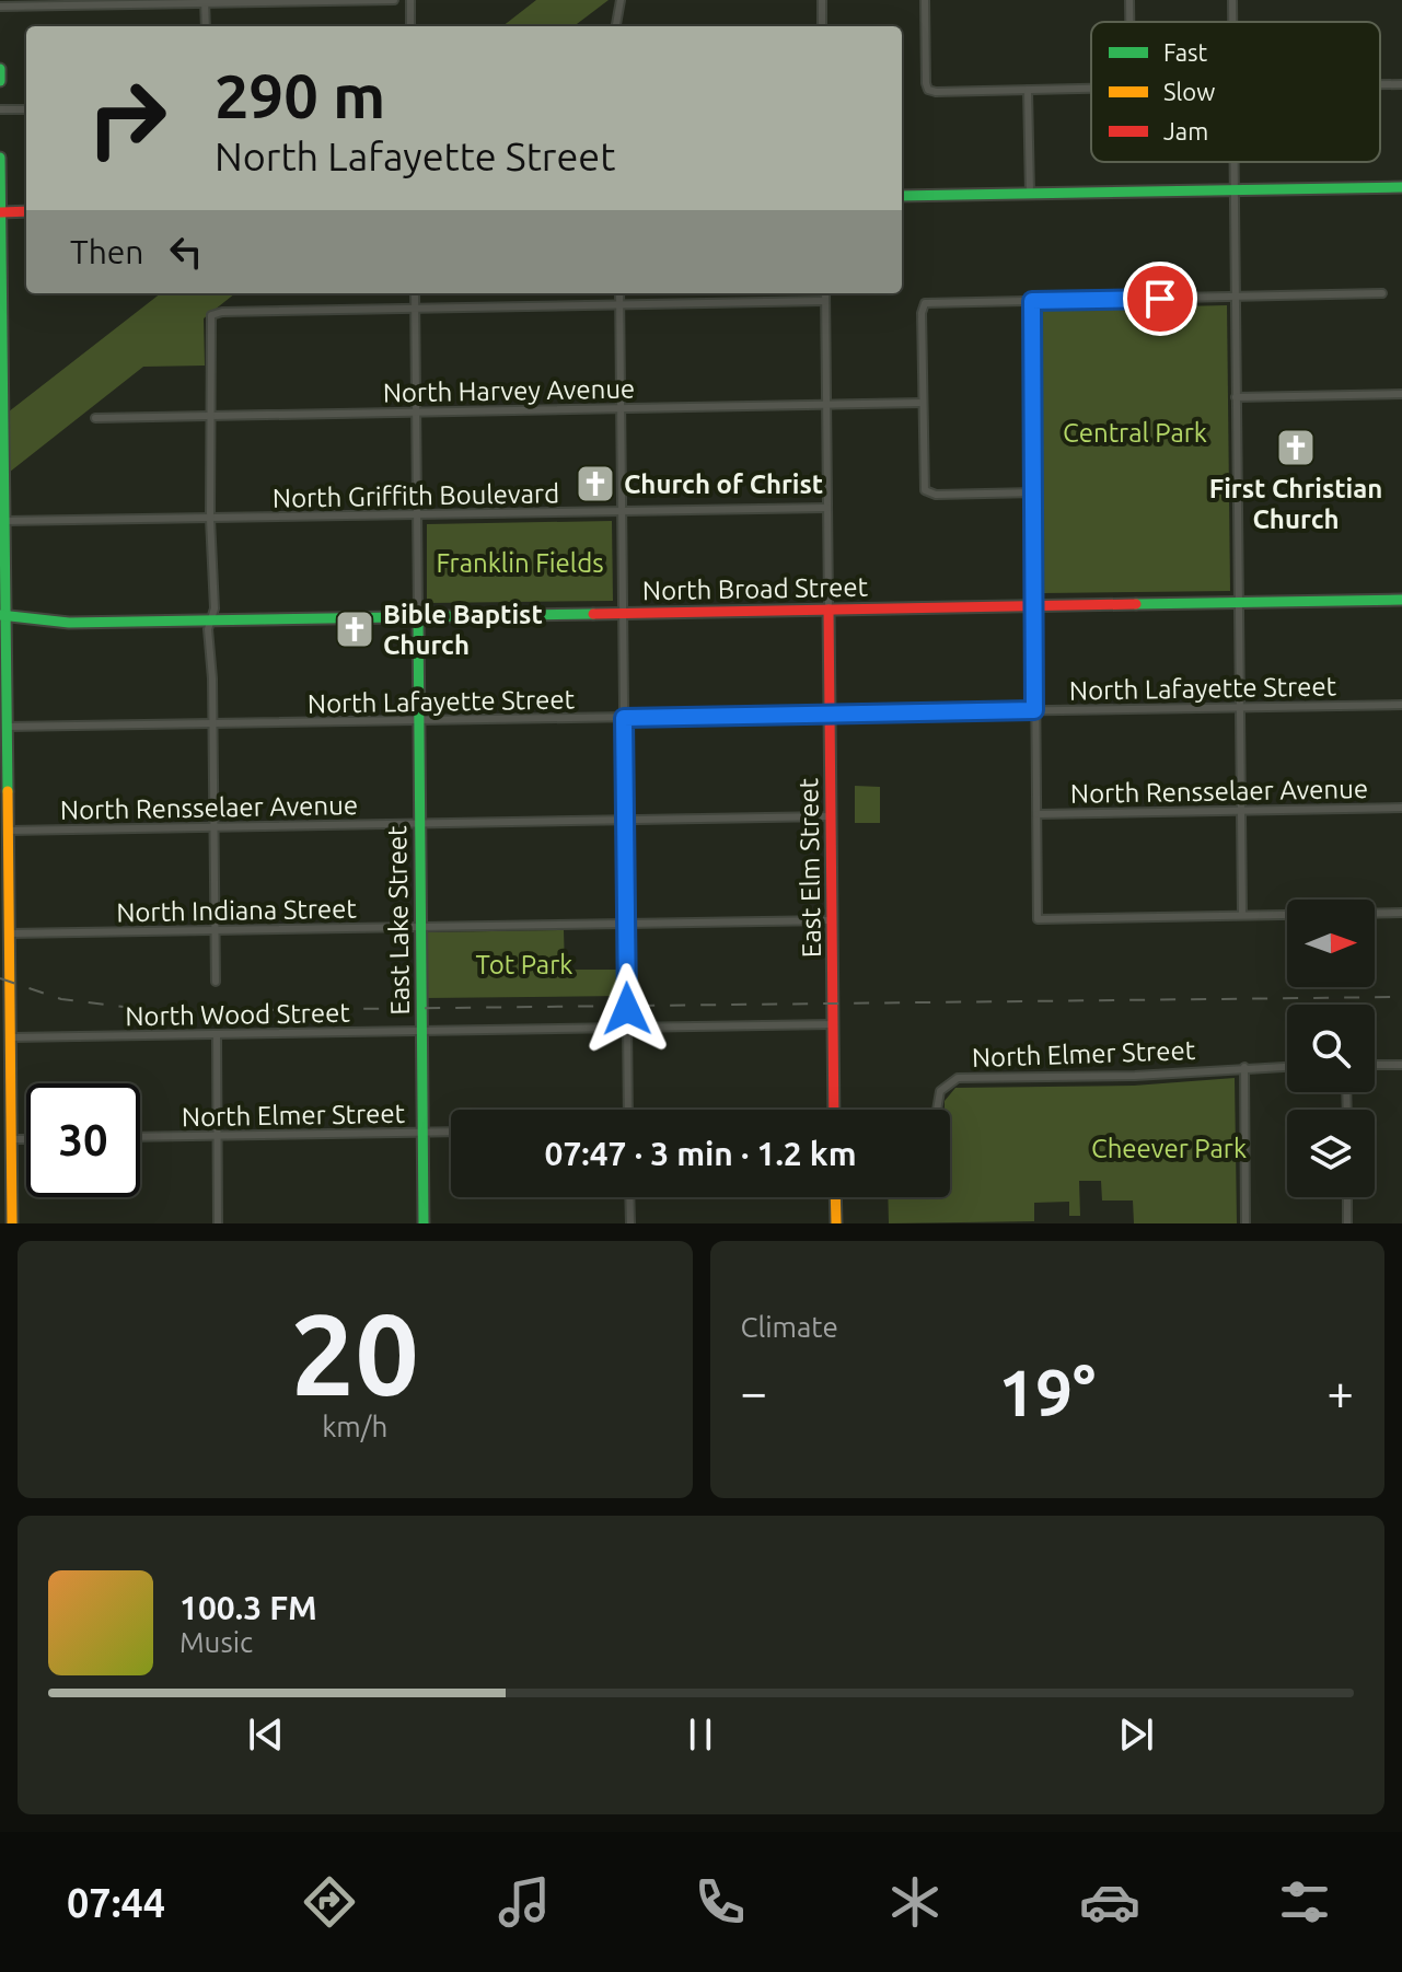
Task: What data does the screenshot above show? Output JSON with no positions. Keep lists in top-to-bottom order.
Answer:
{
  "streets": {
    "street": [
      "North Harvey Avenue",
      "North Griffith Boulevard",
      "North Broad Street",
      "North Lafayette Street",
      "North Rensselaer Avenue",
      "East Elm Street",
      "North Indiana Street",
      "East Lake Street",
      "North Wood Street",
      "North Elmer Street"
    ]
  },
  "crossings": [
    ["North Broad Street", "East Elm Street"],
    ["North Broad Street", "East Lake Street"],
    ["North Lafayette Street", "East Elm Street"],
    ["North Lafayette Street", "East Lake Street"],
    ["North Rensselaer Avenue", "East Elm Street"],
    ["North Rensselaer Avenue", "East Lake Street"],
    ["East Elm Street", "North Indiana Street"],
    ["East Elm Street", "North Wood Street"],
    ["North Indiana Street", "East Lake Street"],
    ["East Lake Street", "North Wood Street"],
    ["East Lake Street", "North Elmer Street"]
  ],
  "parks": [
    "Central Park",
    "Franklin Fields",
    "Tot Park",
    "Cheever Park"
  ],
  "places": {
    "church": ["First Christian Church", "Church of Christ", "Bible Baptist Church"]
  },
  "legend": ["Fast", "Slow", "Jam"],
  "north": "right",
  "page": {
    "turn": ["290 m", "North Lafayette Street"],
    "then": "Then",
    "limit": "30",
    "trip": "07:47 · 3 min · 1.2 km",
    "tile": [
      ["20", "km/h"],
      "Climate"
    ],
    "heat": ["−", "19°", "+"],
    "song": ["100.3 FM", "Music"],
    "tabs": "07:44"
  }
}
